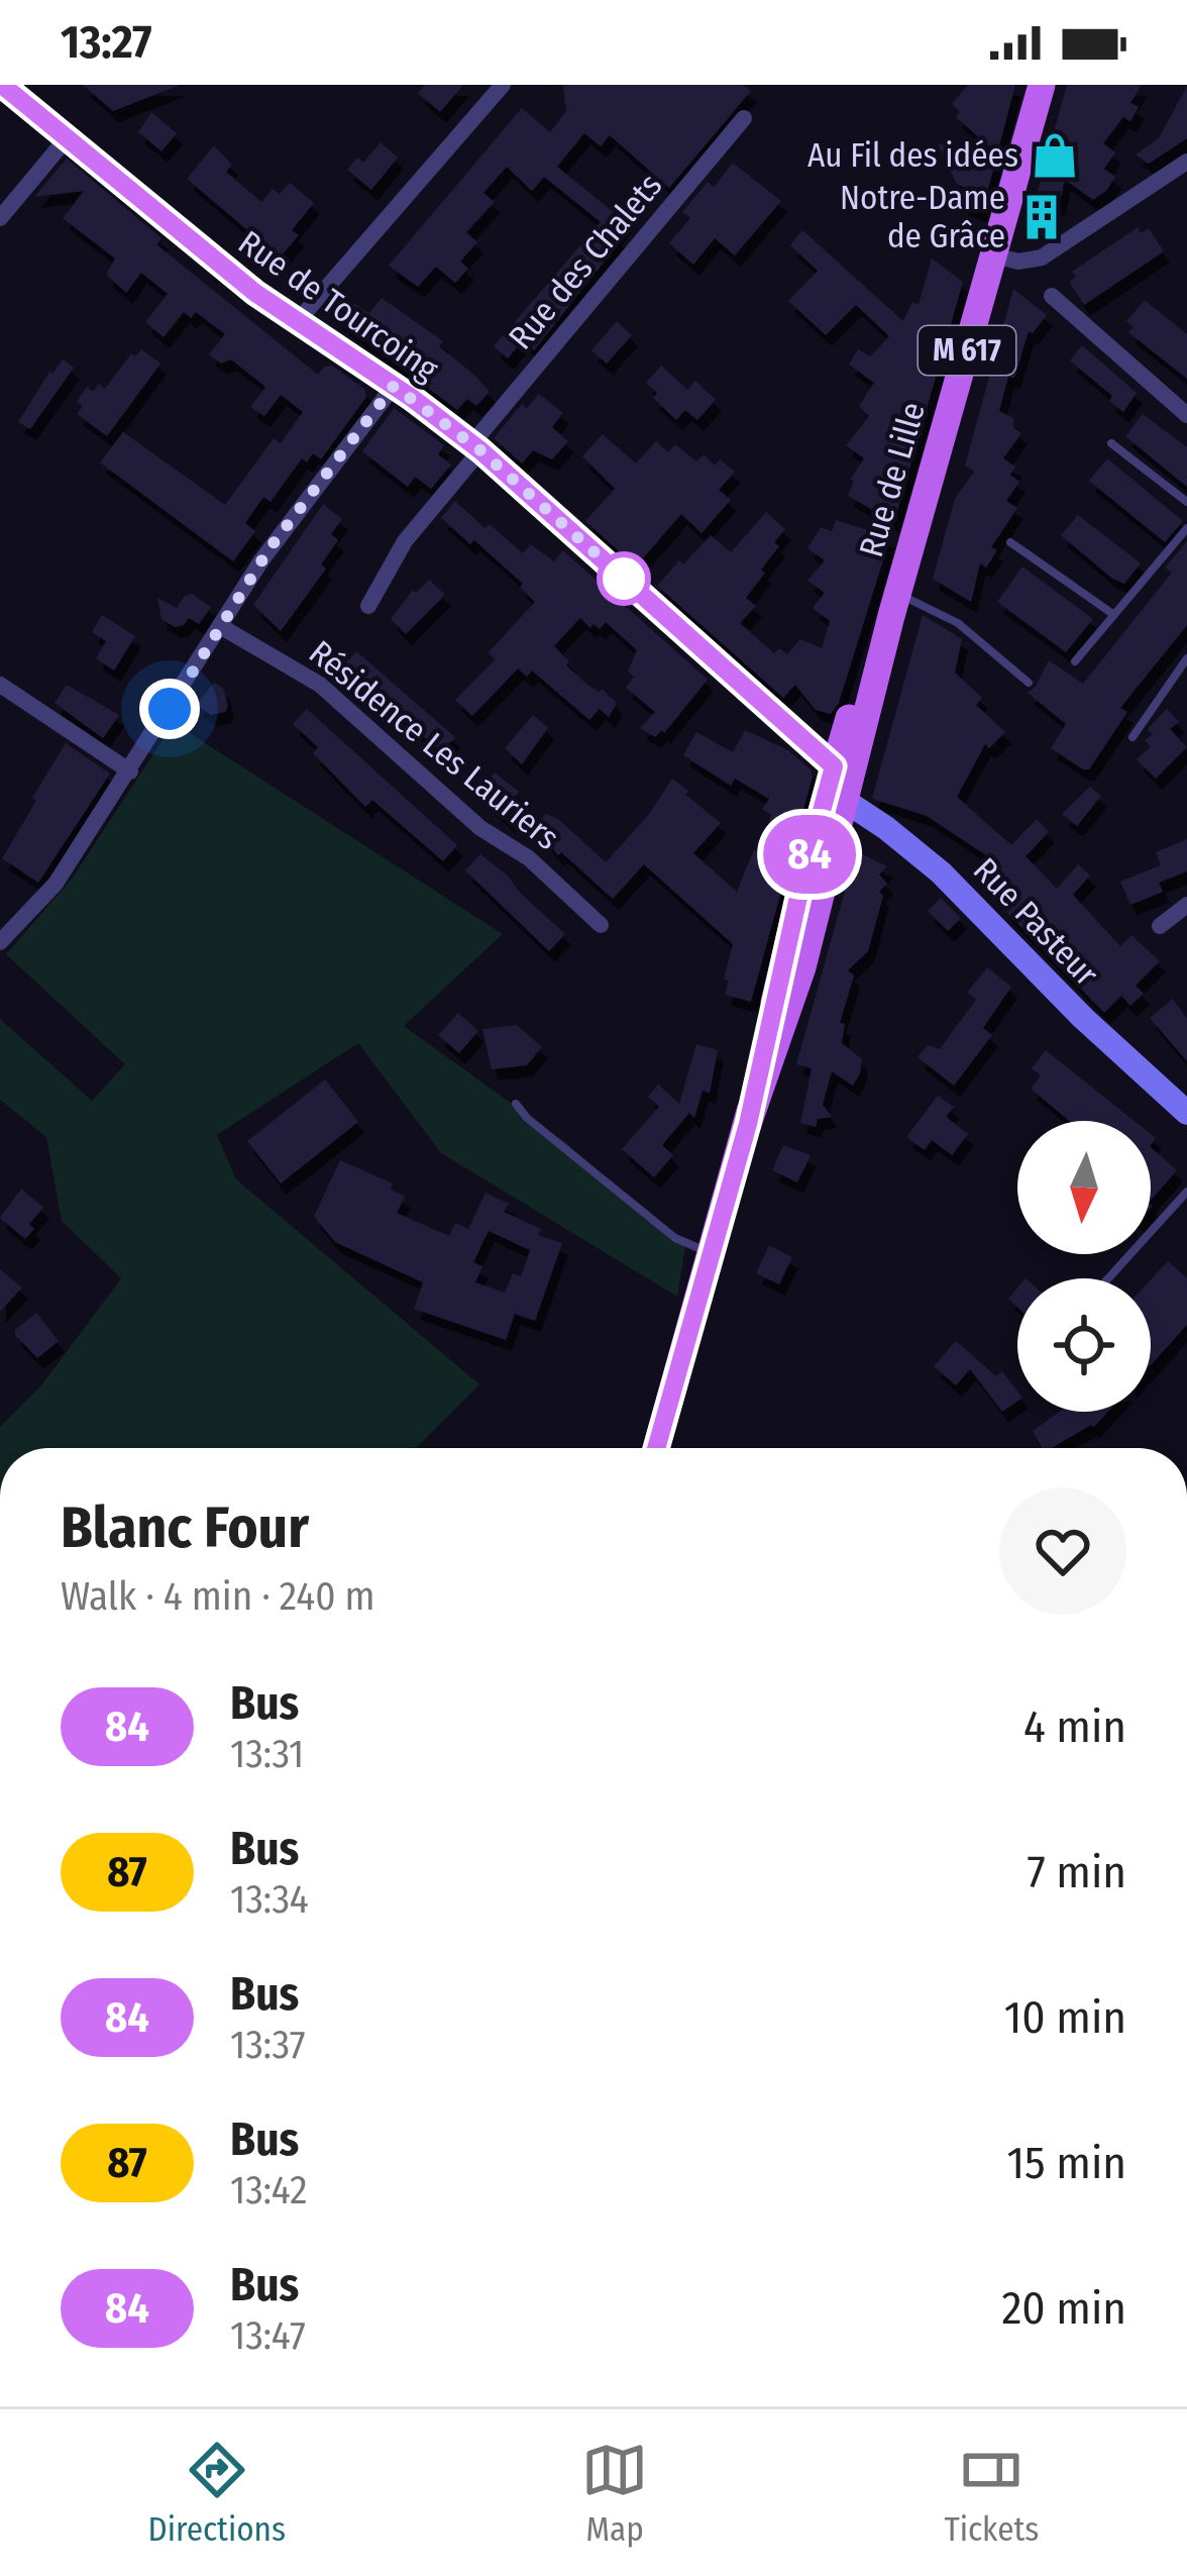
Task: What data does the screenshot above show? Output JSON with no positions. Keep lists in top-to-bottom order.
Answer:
{
  "streets": {
    "main road": [
      "Rue de Tourcoing",
      "M 617",
      "Rue de Lille",
      "Rue Pasteur"
    ],
    "street": ["Rue des Chalets", "Résidence Les Lauriers"]
  },
  "crossings": [
    ["Rue des Chalets", "Rue de Tourcoing"],
    ["Rue de Tourcoing", "Rue de Lille"],
    ["Rue de Tourcoing", "Rue Pasteur"],
    ["Rue de Lille", "Rue Pasteur"]
  ],
  "places": {
    "shop": ["Au Fil des idées"],
    "building": ["Notre-Dame de Grâce"]
  },
  "lines": ["bus line 84"],
  "north": "bottom",
  "page": {
    "status": "13:27",
    "on_map": "84",
    "heading": ["Blanc Four", "Walk · 4 min · 240 m"],
    "list": [
      {
        "mark": "84",
        "name": "Bus",
        "note": "13:31",
        "value": "4 min"
      },
      {
        "mark": "87",
        "name": "Bus",
        "note": "13:34",
        "value": "7 min"
      },
      {
        "mark": "84",
        "name": "Bus",
        "note": "13:37",
        "value": "10 min"
      },
      {
        "mark": "87",
        "name": "Bus",
        "note": "13:42",
        "value": "15 min"
      },
      {
        "mark": "84",
        "name": "Bus",
        "note": "13:47",
        "value": "20 min"
      }
    ],
    "tabs": ["Directions", "Map", "Tickets"]
  }
}
